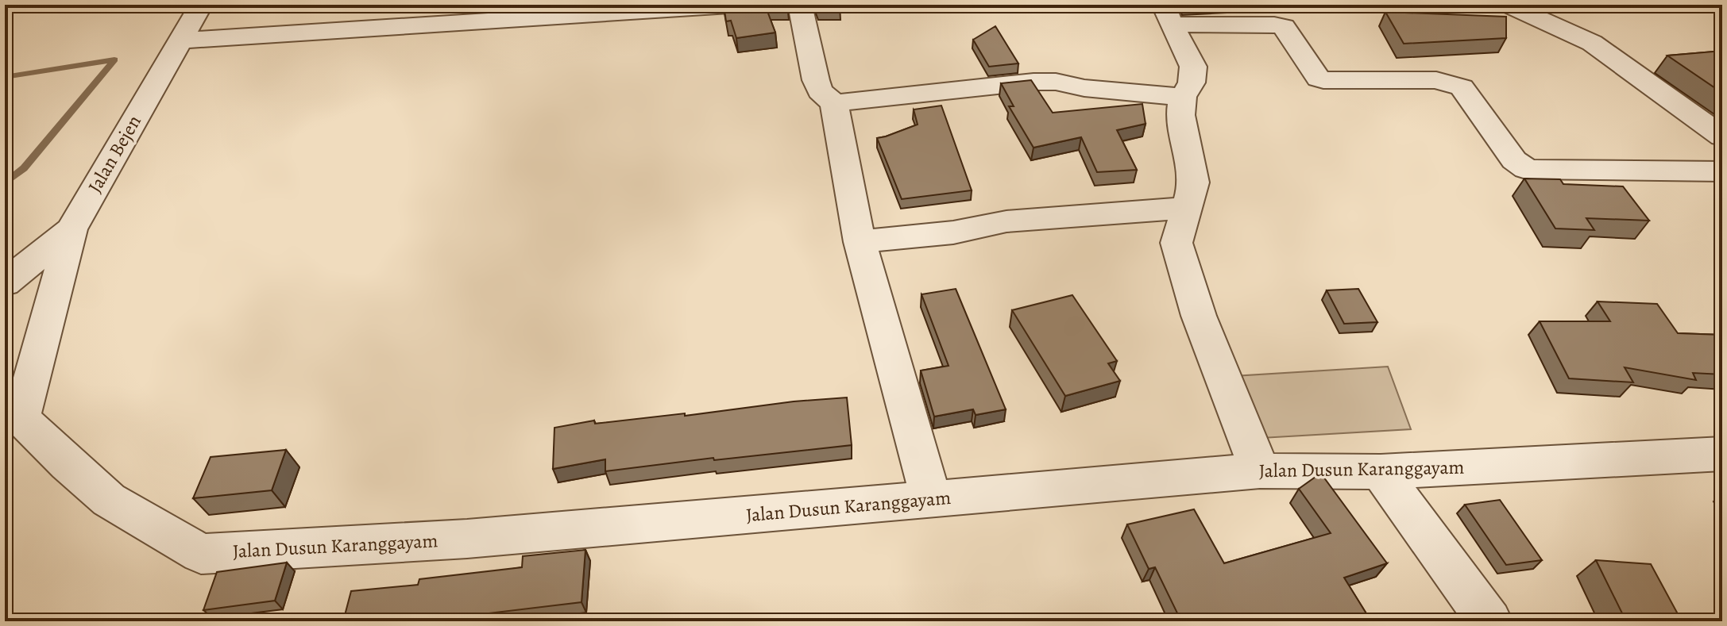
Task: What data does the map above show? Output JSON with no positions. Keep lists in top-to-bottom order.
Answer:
{
  "streets": {
    "street": ["Jalan Bejen", "Jalan Dusun Karanggayam"]
  },
  "crossings": [
    ["Jalan Bejen", "Jalan Dusun Karanggayam"]
  ]
}
